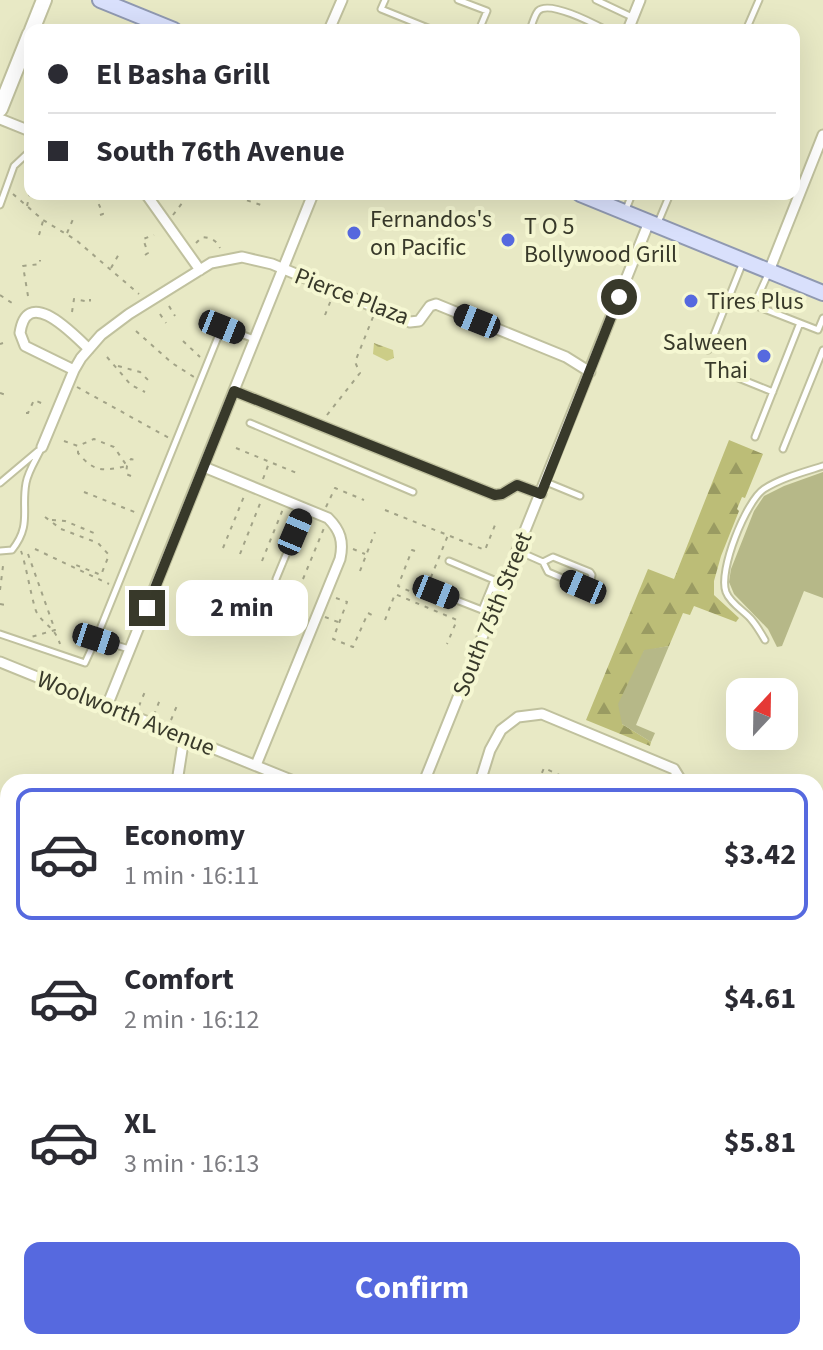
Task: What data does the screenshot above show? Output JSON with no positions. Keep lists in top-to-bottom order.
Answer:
{
  "streets": {
    "street": ["Pierce Plaza", "South 75th Street", "Woolworth Avenue"]
  },
  "crossings": [
    ["Pierce Plaza", "South 75th Street"]
  ],
  "places": [
    "Fernandos's on Pacific",
    "T O 5 Bollywood Grill",
    "Tires Plus",
    "Salween Thai"
  ],
  "north": "top",
  "page": {
    "banner": ["El Basha Grill", "South 76th Avenue"],
    "bubble": "2 min",
    "list": [
      {
        "name": "Economy",
        "note": "1 min · 16:11",
        "value": "$3.42"
      },
      {
        "name": "Comfort",
        "note": "2 min · 16:12",
        "value": "$4.61"
      },
      {
        "name": "XL",
        "note": "3 min · 16:13",
        "value": "$5.81"
      }
    ],
    "buttons": "Confirm"
  }
}
